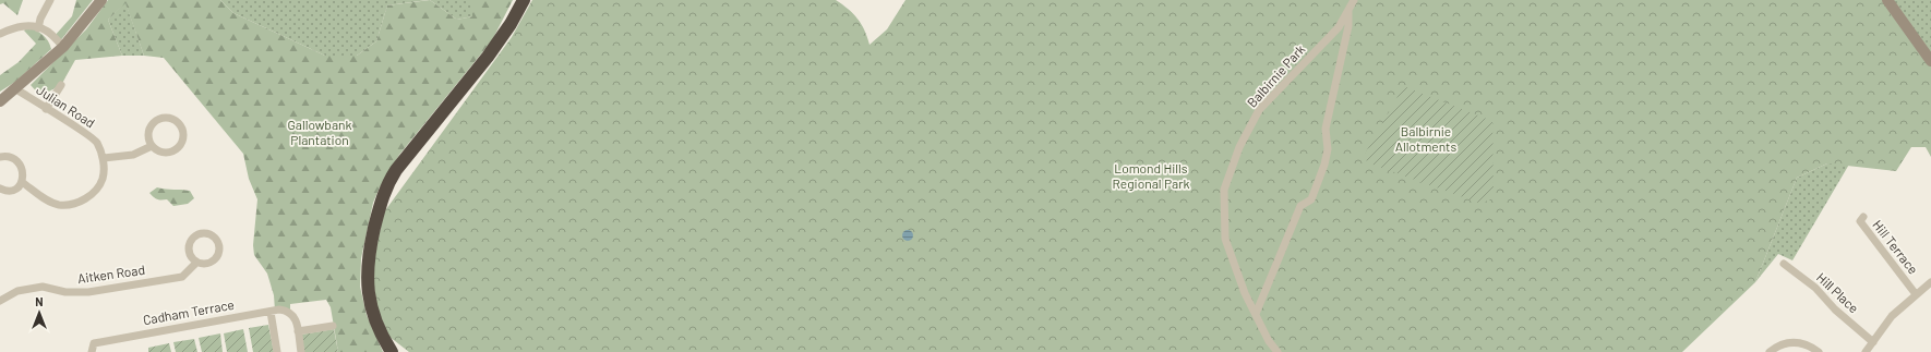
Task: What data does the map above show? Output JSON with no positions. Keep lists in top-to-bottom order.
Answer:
{
  "streets": {
    "street": [
      "Balbirnie Park",
      "Julian Road",
      "Hill Terrace",
      "Aitken Road",
      "Hill Place",
      "Cadham Terrace"
    ]
  },
  "crossings": [
    ["Hill Terrace", "Hill Place"]
  ],
  "parks": ["Gallowbank Plantation", "Balbirnie Allotments", "Lomond Hills Regional Park"],
  "north": "top"
}
